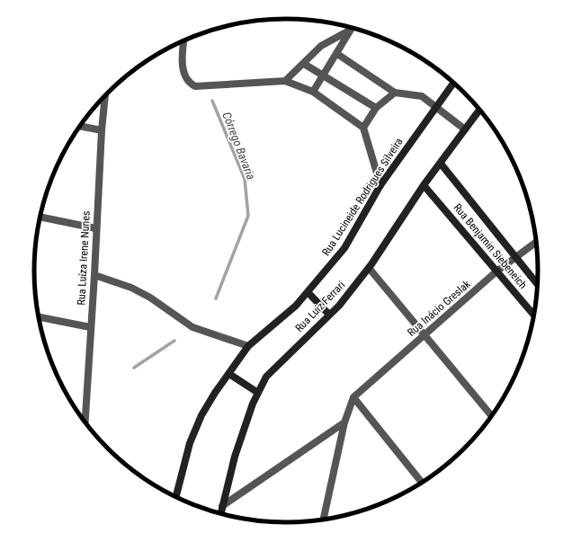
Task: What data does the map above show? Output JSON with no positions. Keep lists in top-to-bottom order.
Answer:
{
  "streets": {
    "street": [
      "Rua Lucineide Rodrigues Silveira",
      "Rua Benjamin Siebeneich",
      "Rua Luíza Irene Nunes",
      "Rua Luiz Ferrari",
      "Rua Inácio Greslak"
    ]
  },
  "crossings": [
    ["Rua Benjamin Siebeneich", "Rua Luiz Ferrari"],
    ["Rua Benjamin Siebeneich", "Rua Inácio Greslak"]
  ],
  "water": ["Córrego Bavaria"]
}
